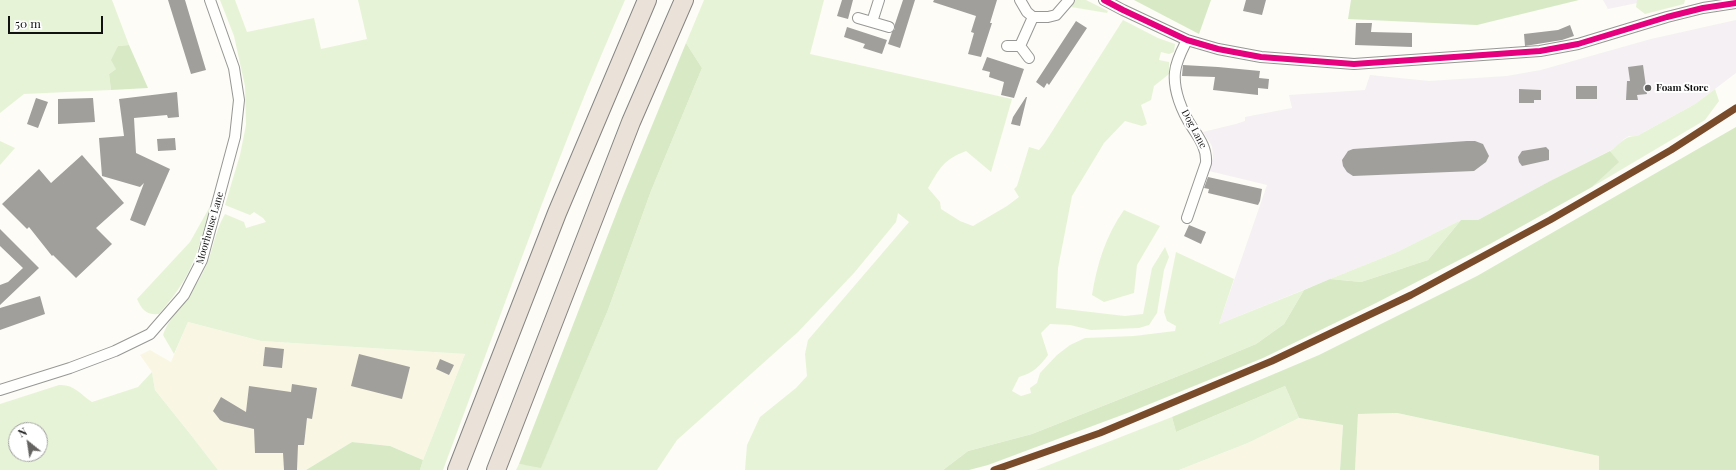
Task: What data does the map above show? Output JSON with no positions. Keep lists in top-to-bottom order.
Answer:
{
  "streets": {
    "street": ["Dog Lane", "Moorhouse Lane"]
  },
  "places": ["Foam Store"],
  "scale_bar": "50 m",
  "north": "top left"
}
